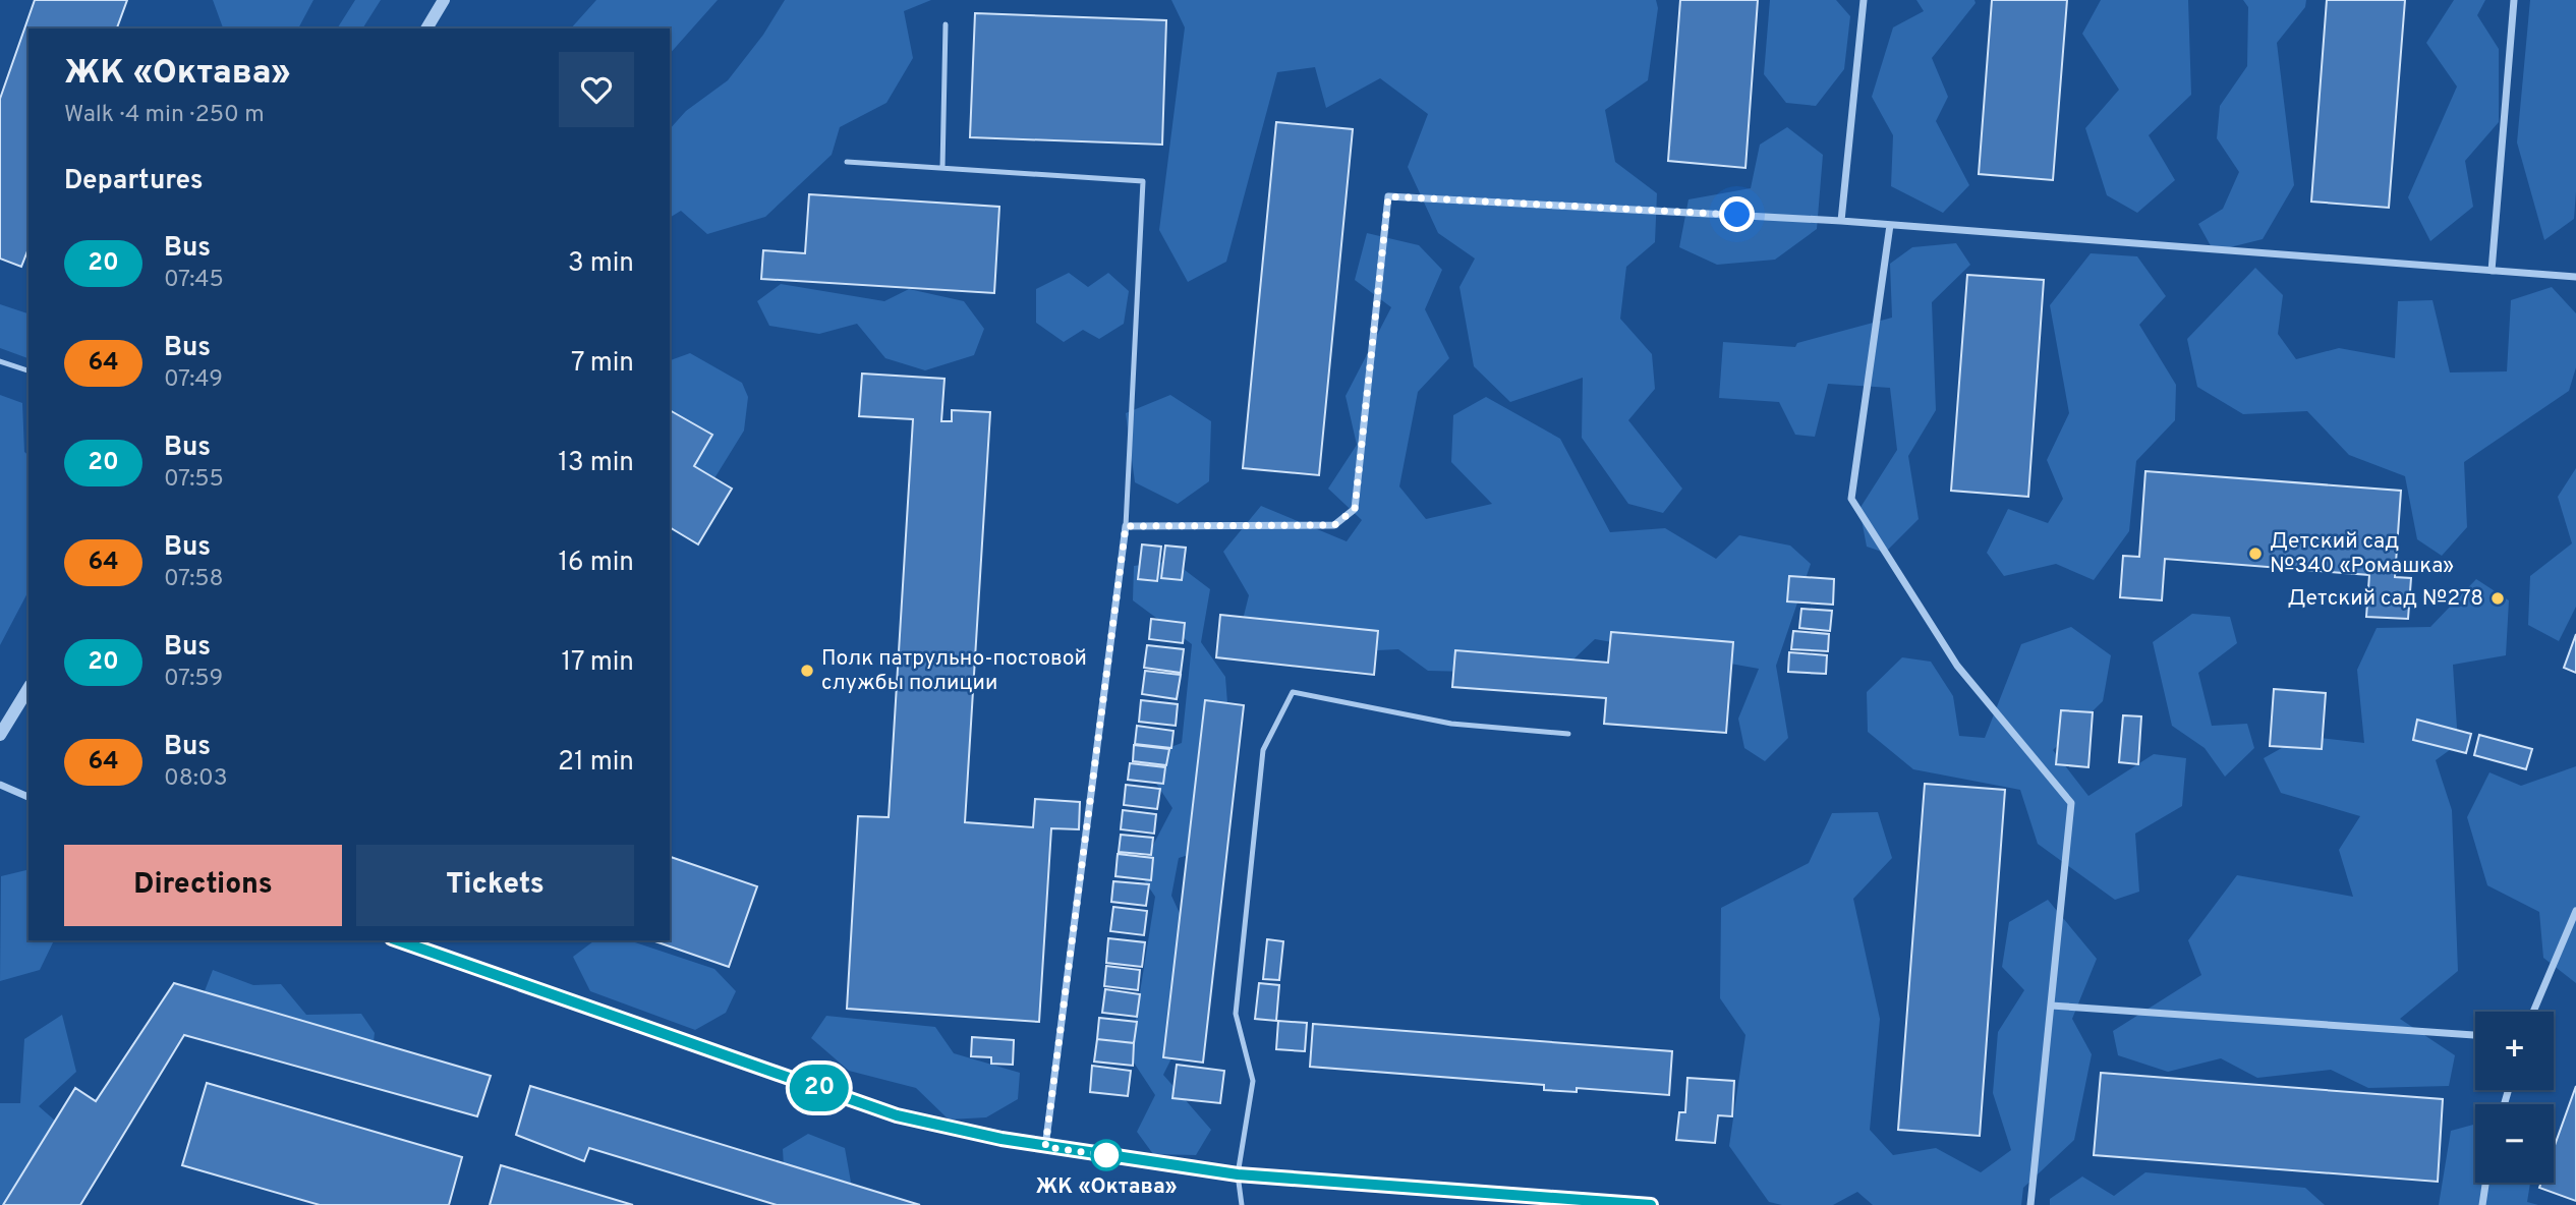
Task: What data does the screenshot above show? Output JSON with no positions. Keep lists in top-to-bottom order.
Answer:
{
  "places": [
    "Детский сад №340 «Ромашка»",
    "Детский сад №278",
    "Полк патрульно-постовой службы полиции",
    "ЖК «Октава»"
  ],
  "lines": ["bus line 20"],
  "page": {
    "on_map": "20",
    "heading": [
      ["ЖК «Октава»", "Walk · 4 min · 250 m"],
      "Departures"
    ],
    "list": [
      {
        "mark": "20",
        "name": "Bus",
        "note": "07:45",
        "value": "3 min"
      },
      {
        "mark": "64",
        "name": "Bus",
        "note": "07:49",
        "value": "7 min"
      },
      {
        "mark": "20",
        "name": "Bus",
        "note": "07:55",
        "value": "13 min"
      },
      {
        "mark": "64",
        "name": "Bus",
        "note": "07:58",
        "value": "16 min"
      },
      {
        "mark": "20",
        "name": "Bus",
        "note": "07:59",
        "value": "17 min"
      },
      {
        "mark": "64",
        "name": "Bus",
        "note": "08:03",
        "value": "21 min"
      }
    ],
    "buttons": ["Directions", "Tickets"],
    "map_buttons": ["+", "−"]
  }
}
